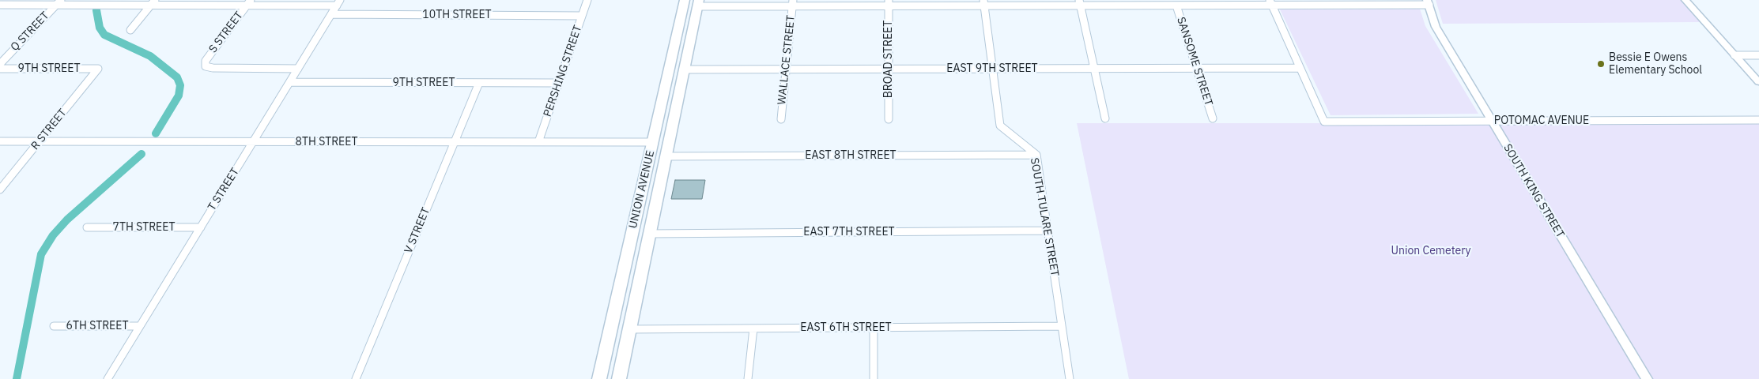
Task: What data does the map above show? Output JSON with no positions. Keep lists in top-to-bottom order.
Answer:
{
  "streets": {
    "highway": ["UNION AVENUE"],
    "street": [
      "10TH STREET",
      "Q STREET",
      "S STREET",
      "BROAD STREET",
      "WALLACE STREET",
      "SANSOME STREET",
      "9TH STREET",
      "EAST 9TH STREET",
      "PERSHING STREET",
      "POTOMAC AVENUE",
      "R STREET",
      "8TH STREET",
      "EAST 8TH STREET",
      "T STREET",
      "SOUTH KING STREET",
      "SOUTH TULARE STREET",
      "7TH STREET",
      "V STREET",
      "EAST 7TH STREET",
      "6TH STREET",
      "EAST 6TH STREET"
    ]
  },
  "crossings": [
    ["10TH STREET", "PERSHING STREET"],
    ["10TH STREET", "T STREET"],
    ["S STREET", "T STREET"],
    ["BROAD STREET", "EAST 9TH STREET"],
    ["WALLACE STREET", "EAST 9TH STREET"],
    ["SANSOME STREET", "EAST 9TH STREET"],
    ["9TH STREET", "PERSHING STREET"],
    ["9TH STREET", "R STREET"],
    ["9TH STREET", "T STREET"],
    ["9TH STREET", "V STREET"],
    ["EAST 9TH STREET", "POTOMAC AVENUE"],
    ["EAST 9TH STREET", "UNION AVENUE"],
    ["EAST 9TH STREET", "SOUTH TULARE STREET"],
    ["PERSHING STREET", "8TH STREET"],
    ["POTOMAC AVENUE", "SOUTH KING STREET"],
    ["R STREET", "8TH STREET"],
    ["8TH STREET", "T STREET"],
    ["8TH STREET", "UNION AVENUE"],
    ["8TH STREET", "V STREET"],
    ["EAST 8TH STREET", "UNION AVENUE"],
    ["EAST 8TH STREET", "SOUTH TULARE STREET"],
    ["T STREET", "7TH STREET"],
    ["T STREET", "6TH STREET"],
    ["UNION AVENUE", "EAST 7TH STREET"],
    ["UNION AVENUE", "EAST 6TH STREET"],
    ["SOUTH TULARE STREET", "EAST 7TH STREET"],
    ["SOUTH TULARE STREET", "EAST 6TH STREET"]
  ],
  "parks": ["Union Cemetery"],
  "places": ["Bessie E Owens Elementary School"]
}
